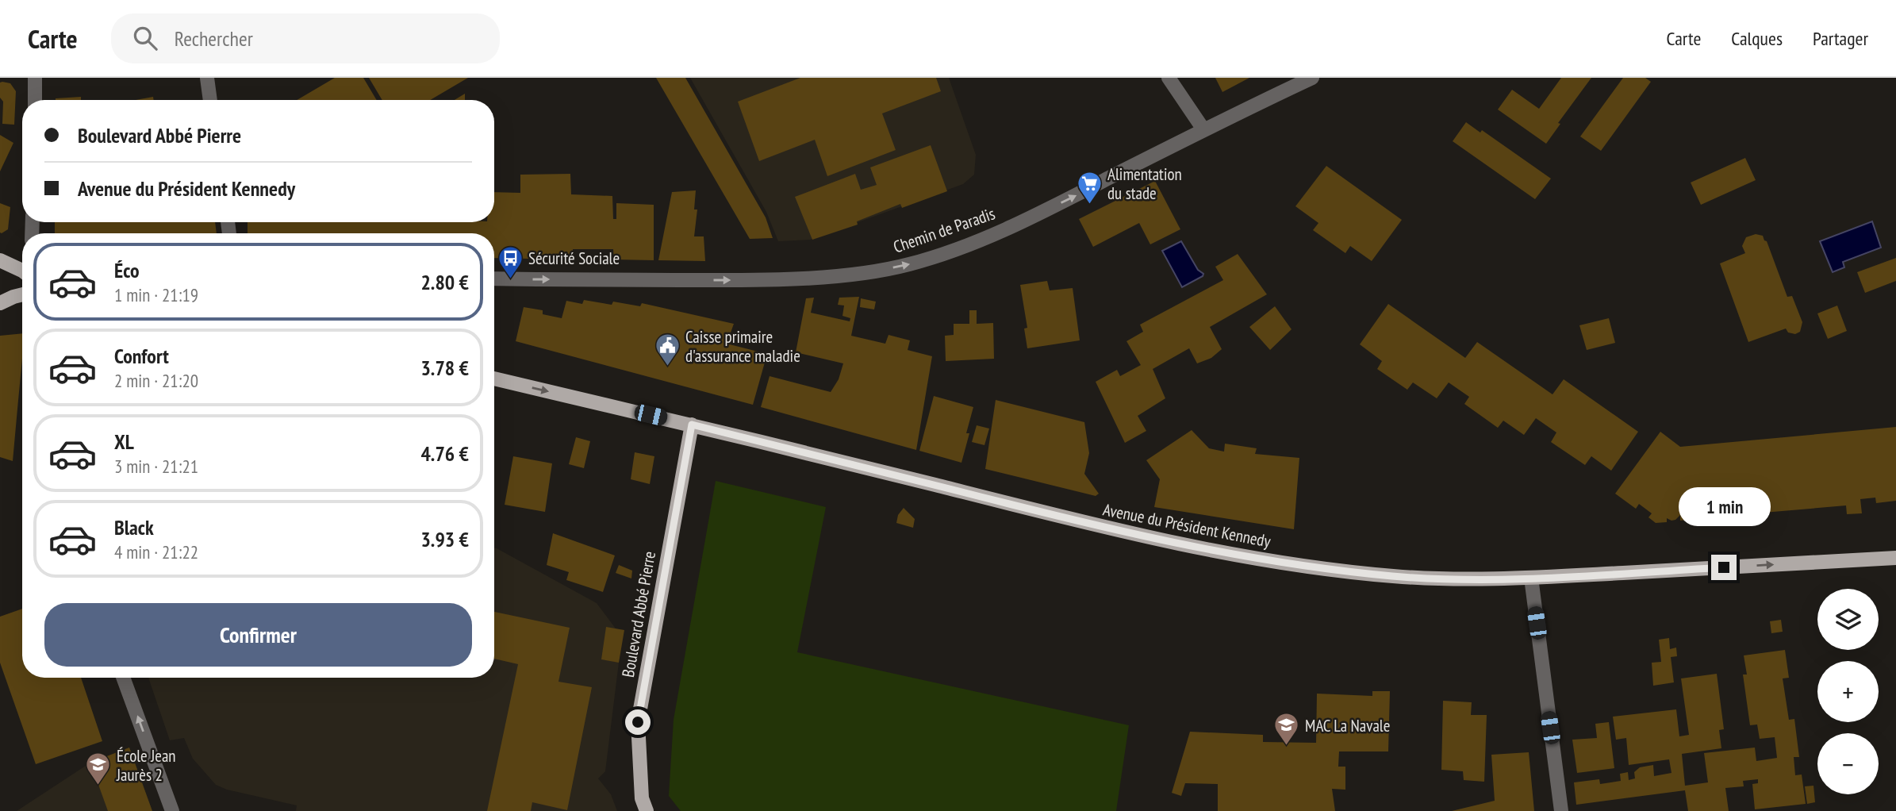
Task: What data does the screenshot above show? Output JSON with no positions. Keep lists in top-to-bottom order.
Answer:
{
  "streets": {
    "main road": ["Avenue du Président Kennedy", "Boulevard Abbé Pierre"],
    "street": ["Chemin de Paradis"]
  },
  "crossings": [
    ["Avenue du Président Kennedy", "Boulevard Abbé Pierre"]
  ],
  "one_way": ["Chemin de Paradis", "Avenue du Président Kennedy"],
  "places": {
    "supermarket": ["Alimentation du stade"],
    "bus stop": ["Sécurité Sociale"],
    "public building": ["Caisse primaire d'assurance maladie"],
    "school or university": ["MAC La Navale", "École Jean Jaurès 2"]
  },
  "page": {
    "header": "Carte",
    "search": "Rechercher",
    "nav": ["Carte", "Calques", "Partager"],
    "banner": ["Boulevard Abbé Pierre", "Avenue du Président Kennedy"],
    "list": [
      {
        "name": "Éco",
        "note": "1 min · 21:19",
        "value": "2.80 €"
      },
      {
        "name": "Confort",
        "note": "2 min · 21:20",
        "value": "3.78 €"
      },
      {
        "name": "XL",
        "note": "3 min · 21:21",
        "value": "4.76 €"
      },
      {
        "name": "Black",
        "note": "4 min · 21:22",
        "value": "3.93 €"
      }
    ],
    "bubble": "1 min",
    "map_buttons": ["+", "−"],
    "buttons": "Confirmer"
  }
}
